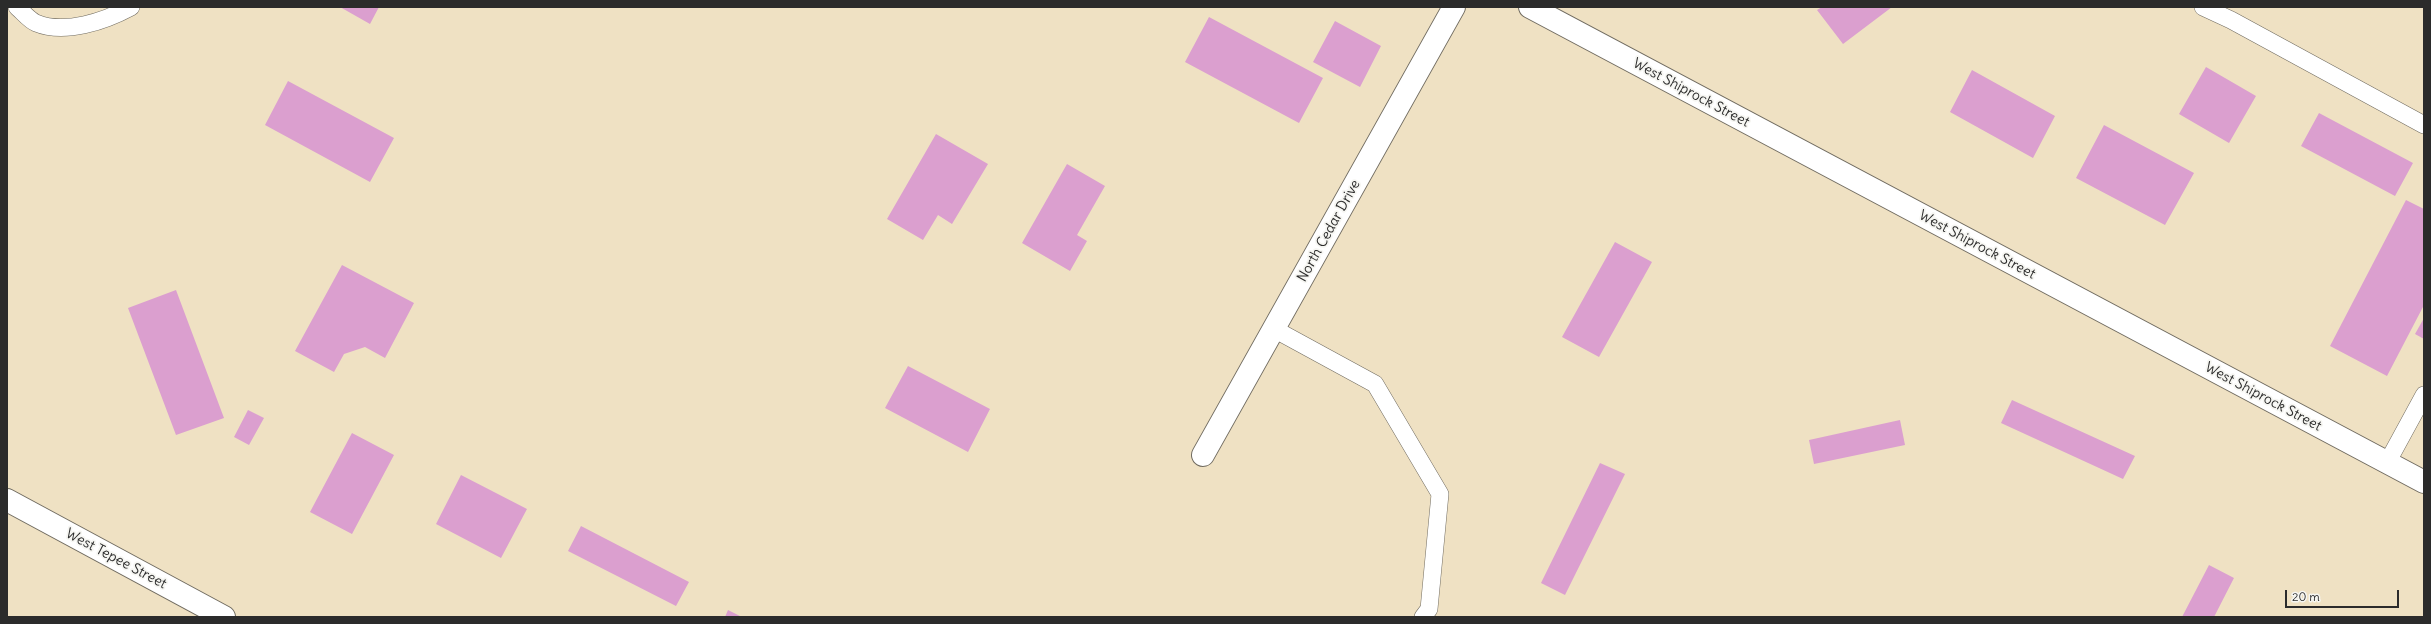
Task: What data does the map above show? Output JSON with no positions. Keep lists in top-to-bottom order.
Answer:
{
  "streets": {
    "street": ["West Shiprock Street", "North Cedar Drive", "West Tepee Street"]
  },
  "scale_bar": "20 m"
}
